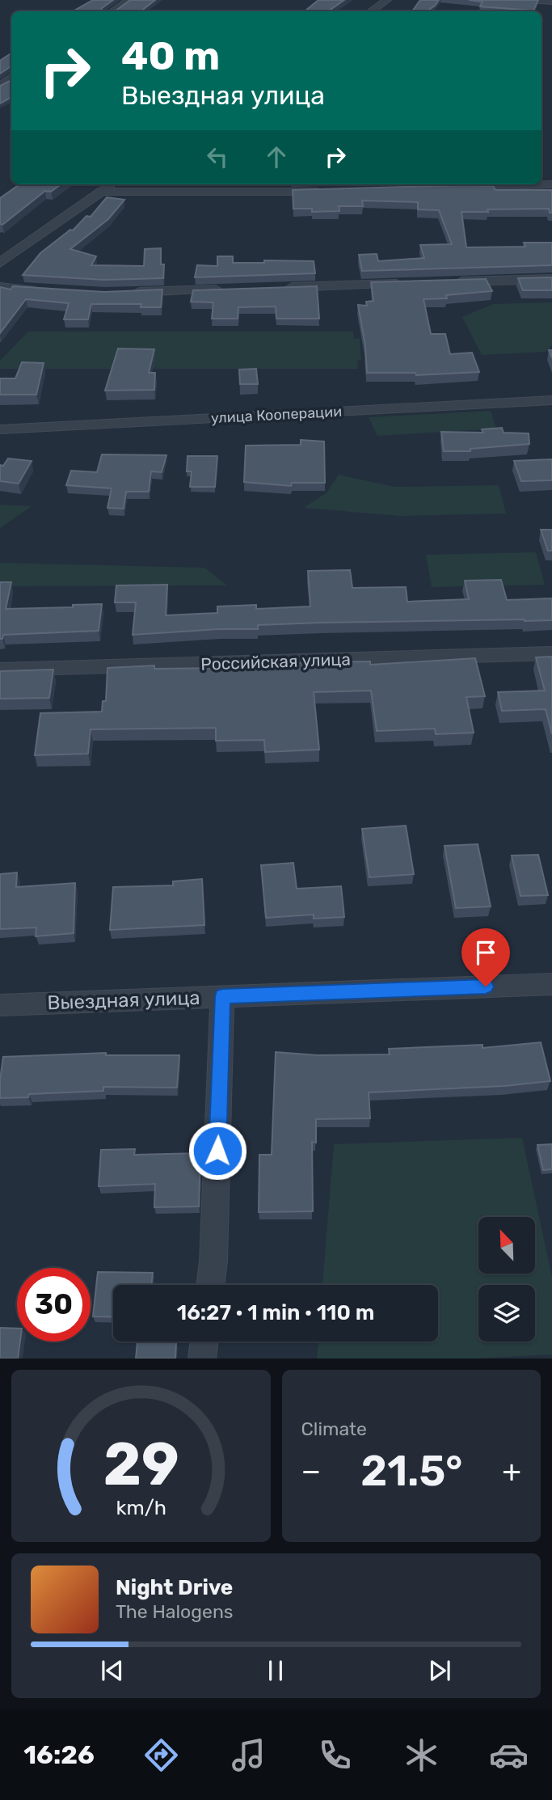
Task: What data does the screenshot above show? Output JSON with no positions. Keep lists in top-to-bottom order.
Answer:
{
  "streets": {
    "street": ["улица Кооперации", "Российская улица", "Выездная улица"]
  },
  "north": "top left",
  "page": {
    "turn": ["40 m", "Выездная улица"],
    "limit": "30",
    "trip": "16:27 · 1 min · 110 m",
    "tile": "Climate",
    "heat": ["−", "21.5°", "+"],
    "song": ["Night Drive", "The Halogens"],
    "tabs": "16:26",
    "gauge": ["29", "km/h"]
  }
}
